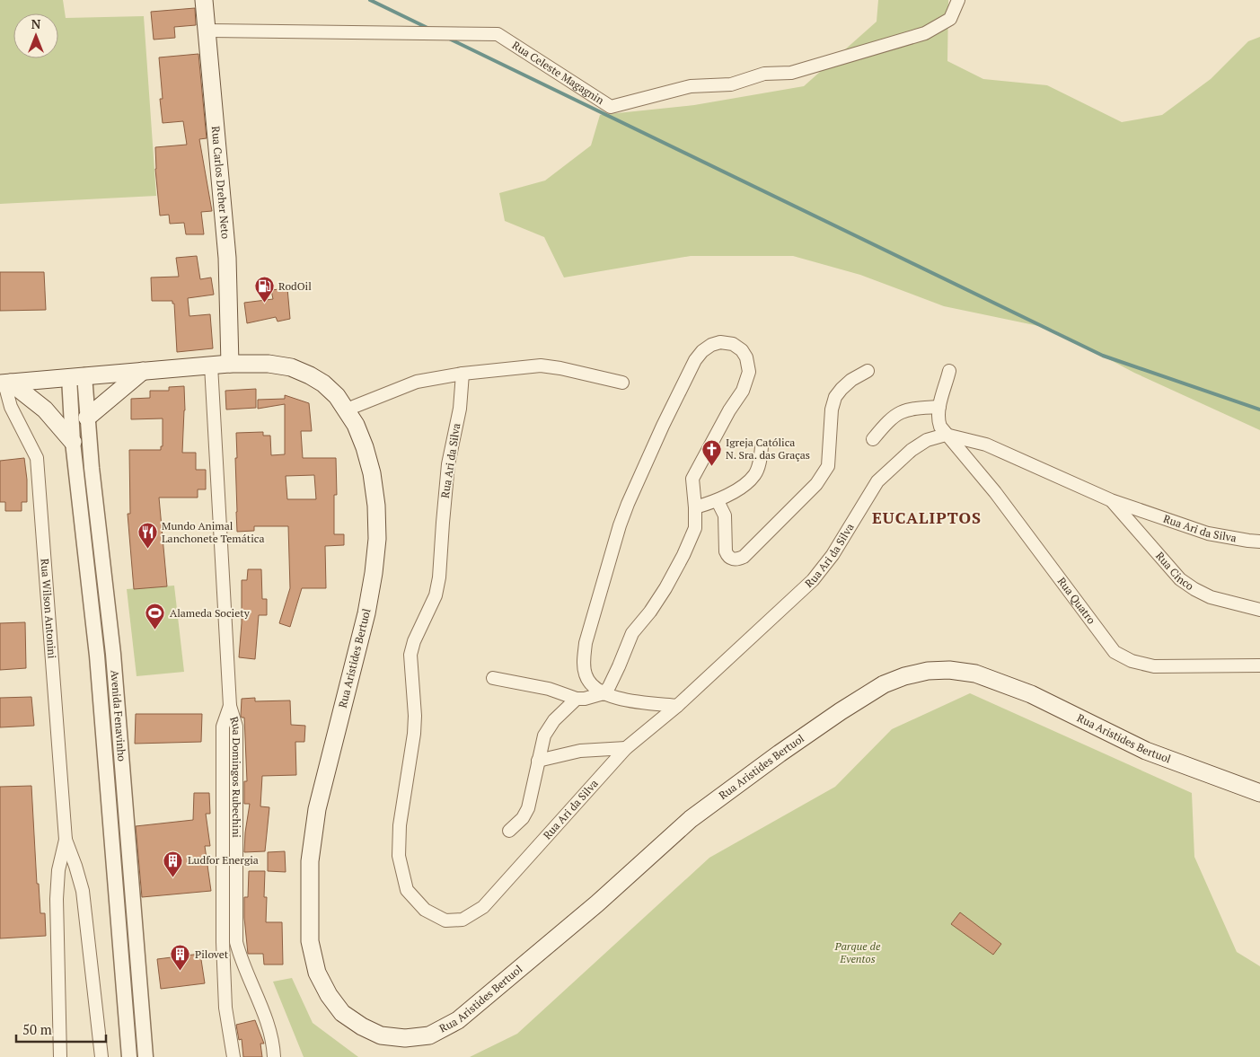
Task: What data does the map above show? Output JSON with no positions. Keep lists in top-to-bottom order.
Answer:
{
  "streets": {
    "main road": ["Rua Carlos Dreher Neto", "Rua Aristides Bertuol"],
    "street": [
      "Rua Celeste Magagnin",
      "Rua Ari da Silva",
      "Rua Cinco",
      "Rua Quatro",
      "Rua Wilson Antonini",
      "Avenida Fenavinho",
      "Rua Domingos Rubechini"
    ]
  },
  "crossings": [
    ["Rua Celeste Magagnin", "Rua Carlos Dreher Neto"],
    ["Rua Carlos Dreher Neto", "Rua Aristides Bertuol"],
    ["Rua Ari da Silva", "Rua Cinco"],
    ["Rua Ari da Silva", "Rua Quatro"],
    ["Rua Wilson Antonini", "Rua Aristides Bertuol"],
    ["Rua Aristides Bertuol", "Avenida Fenavinho"],
    ["Rua Aristides Bertuol", "Rua Domingos Rubechini"]
  ],
  "districts": ["EUCALIPTOS"],
  "parks": ["Parque de Eventos"],
  "places": {
    "fuel station": ["RodOil"],
    "church": ["Igreja Católica N. Sra. das Graças"],
    "restaurant": ["Mundo Animal Lanchonete Temática"],
    "sports": ["Alameda Society"],
    "building": ["Ludfor Energia", "Pilovet"]
  },
  "scale_bar": "50 m",
  "north": "top"
}
